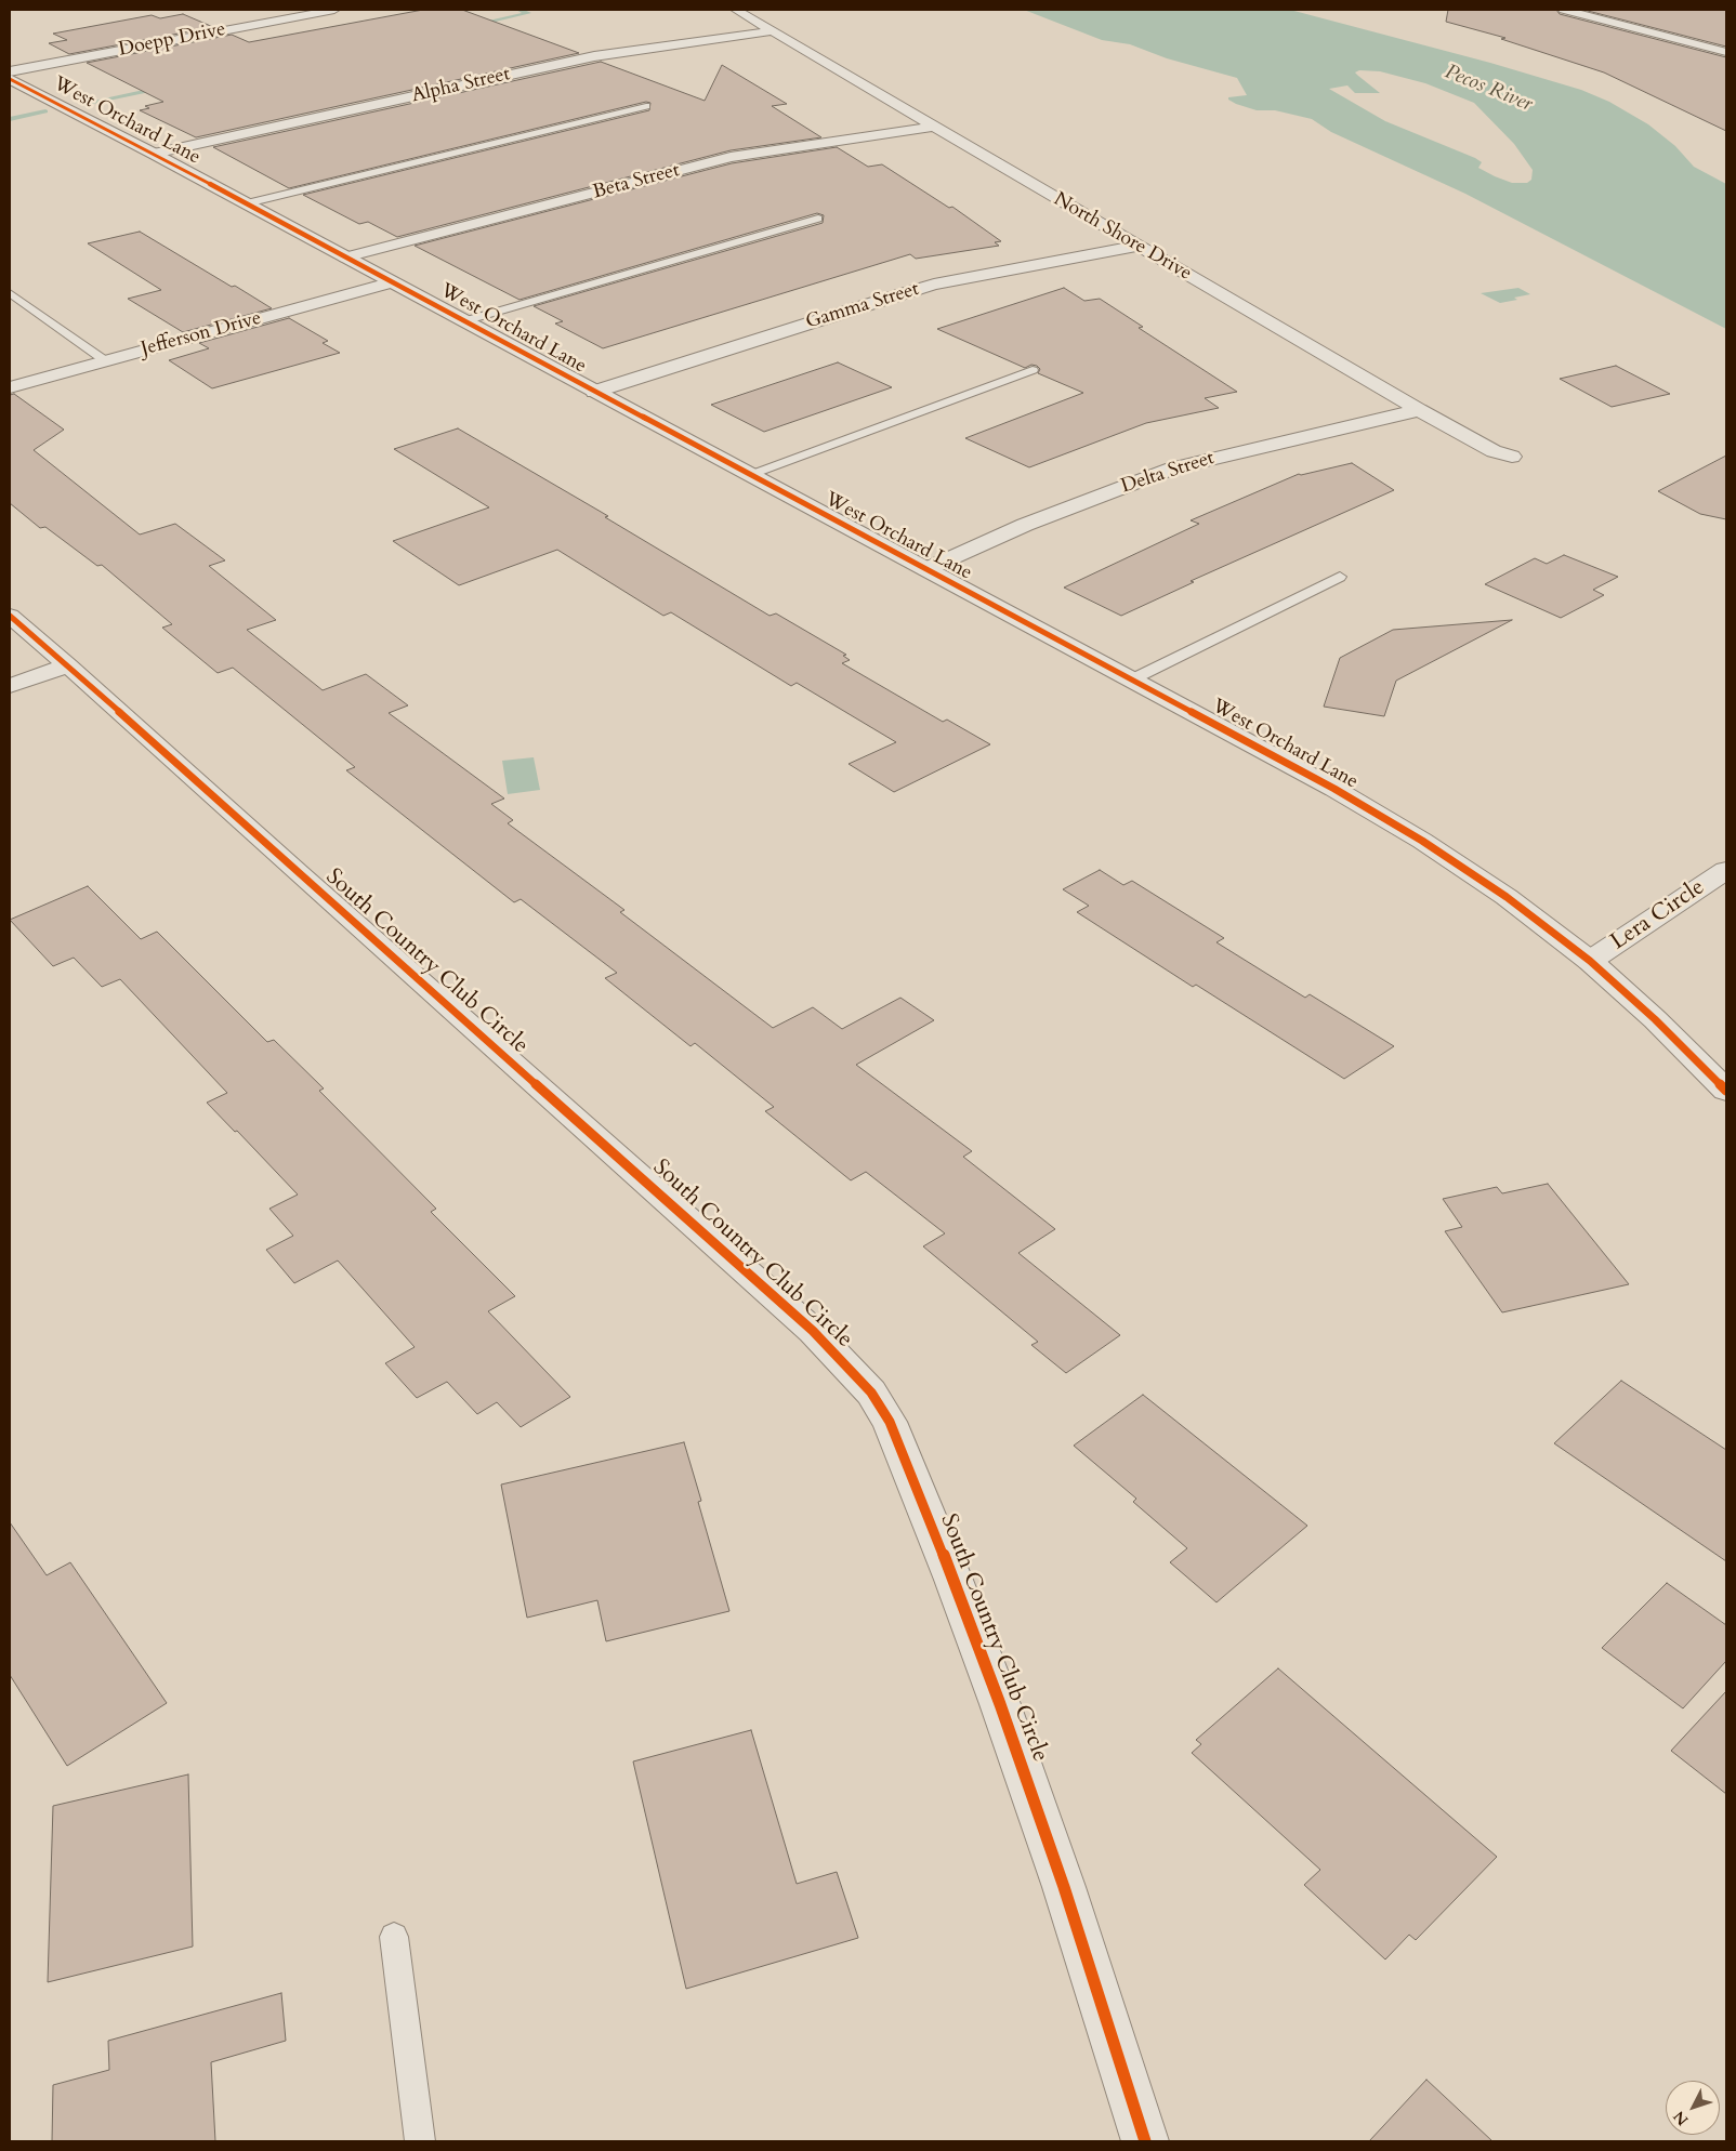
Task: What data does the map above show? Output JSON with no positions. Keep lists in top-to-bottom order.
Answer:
{
  "streets": {
    "street": [
      "Doepp Drive",
      "Alpha Street",
      "West Orchard Lane",
      "Beta Street",
      "North Shore Drive",
      "Gamma Street",
      "Jefferson Drive",
      "Delta Street",
      "Lera Circle",
      "South Country Club Circle"
    ]
  },
  "crossings": [
    ["Alpha Street", "West Orchard Lane"],
    ["Alpha Street", "North Shore Drive"],
    ["West Orchard Lane", "Beta Street"],
    ["West Orchard Lane", "Gamma Street"],
    ["West Orchard Lane", "Jefferson Drive"],
    ["West Orchard Lane", "Delta Street"],
    ["West Orchard Lane", "Lera Circle"],
    ["Beta Street", "North Shore Drive"],
    ["North Shore Drive", "Gamma Street"],
    ["North Shore Drive", "Delta Street"]
  ],
  "water": ["Pecos River"],
  "north": "bottom left"
}
